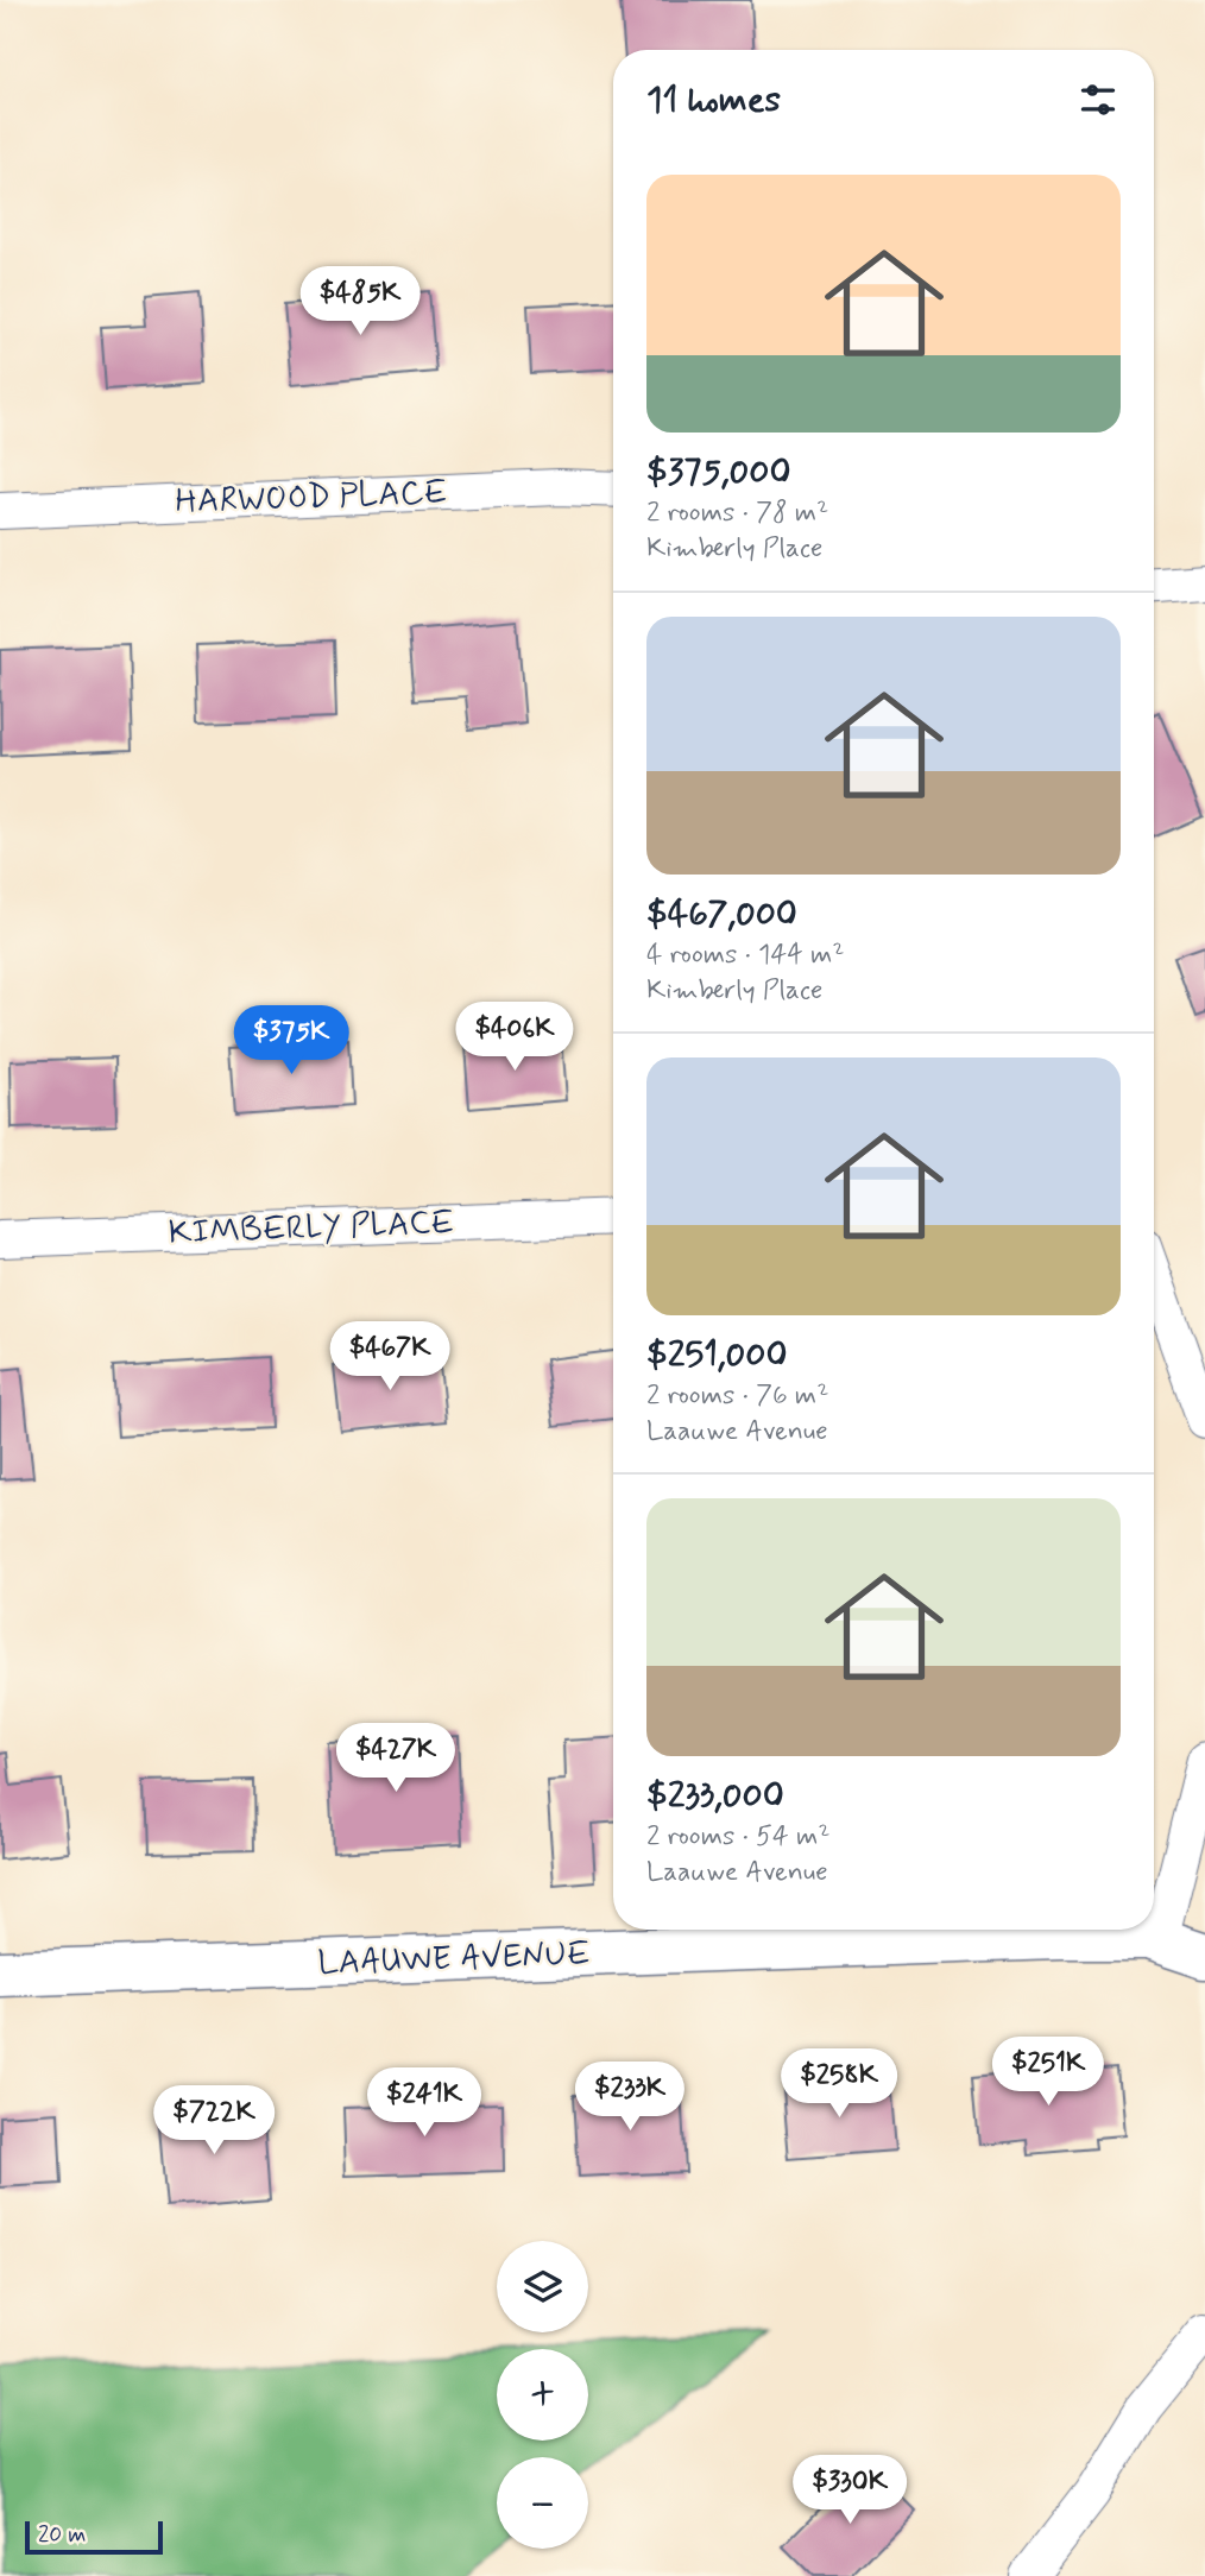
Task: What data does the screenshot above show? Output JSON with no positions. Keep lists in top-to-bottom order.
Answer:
{
  "streets": {
    "street": ["HARWOOD PLACE", "KIMBERLY PLACE", "LAAUWE AVENUE"]
  },
  "scale_bar": "20 m",
  "page": {
    "heading": "11 homes",
    "list": [
      {
        "name": "$375,000",
        "note": "2 rooms · 78 m² · Kimberly Place"
      },
      {
        "name": "$467,000",
        "note": "4 rooms · 144 m² · Kimberly Place"
      },
      {
        "name": "$251,000",
        "note": "2 rooms · 76 m² · Laauwe Avenue"
      },
      {
        "name": "$233,000",
        "note": "2 rooms · 54 m² · Laauwe Avenue"
      }
    ],
    "price": [
      "$485K",
      "$406K",
      "$375K",
      "$467K",
      "$427K",
      "$251K",
      "$258K",
      "$233K",
      "$241K",
      "$722K",
      "$330K"
    ],
    "map_buttons": ["+", "−"],
    "scale": "20 m"
  }
}
